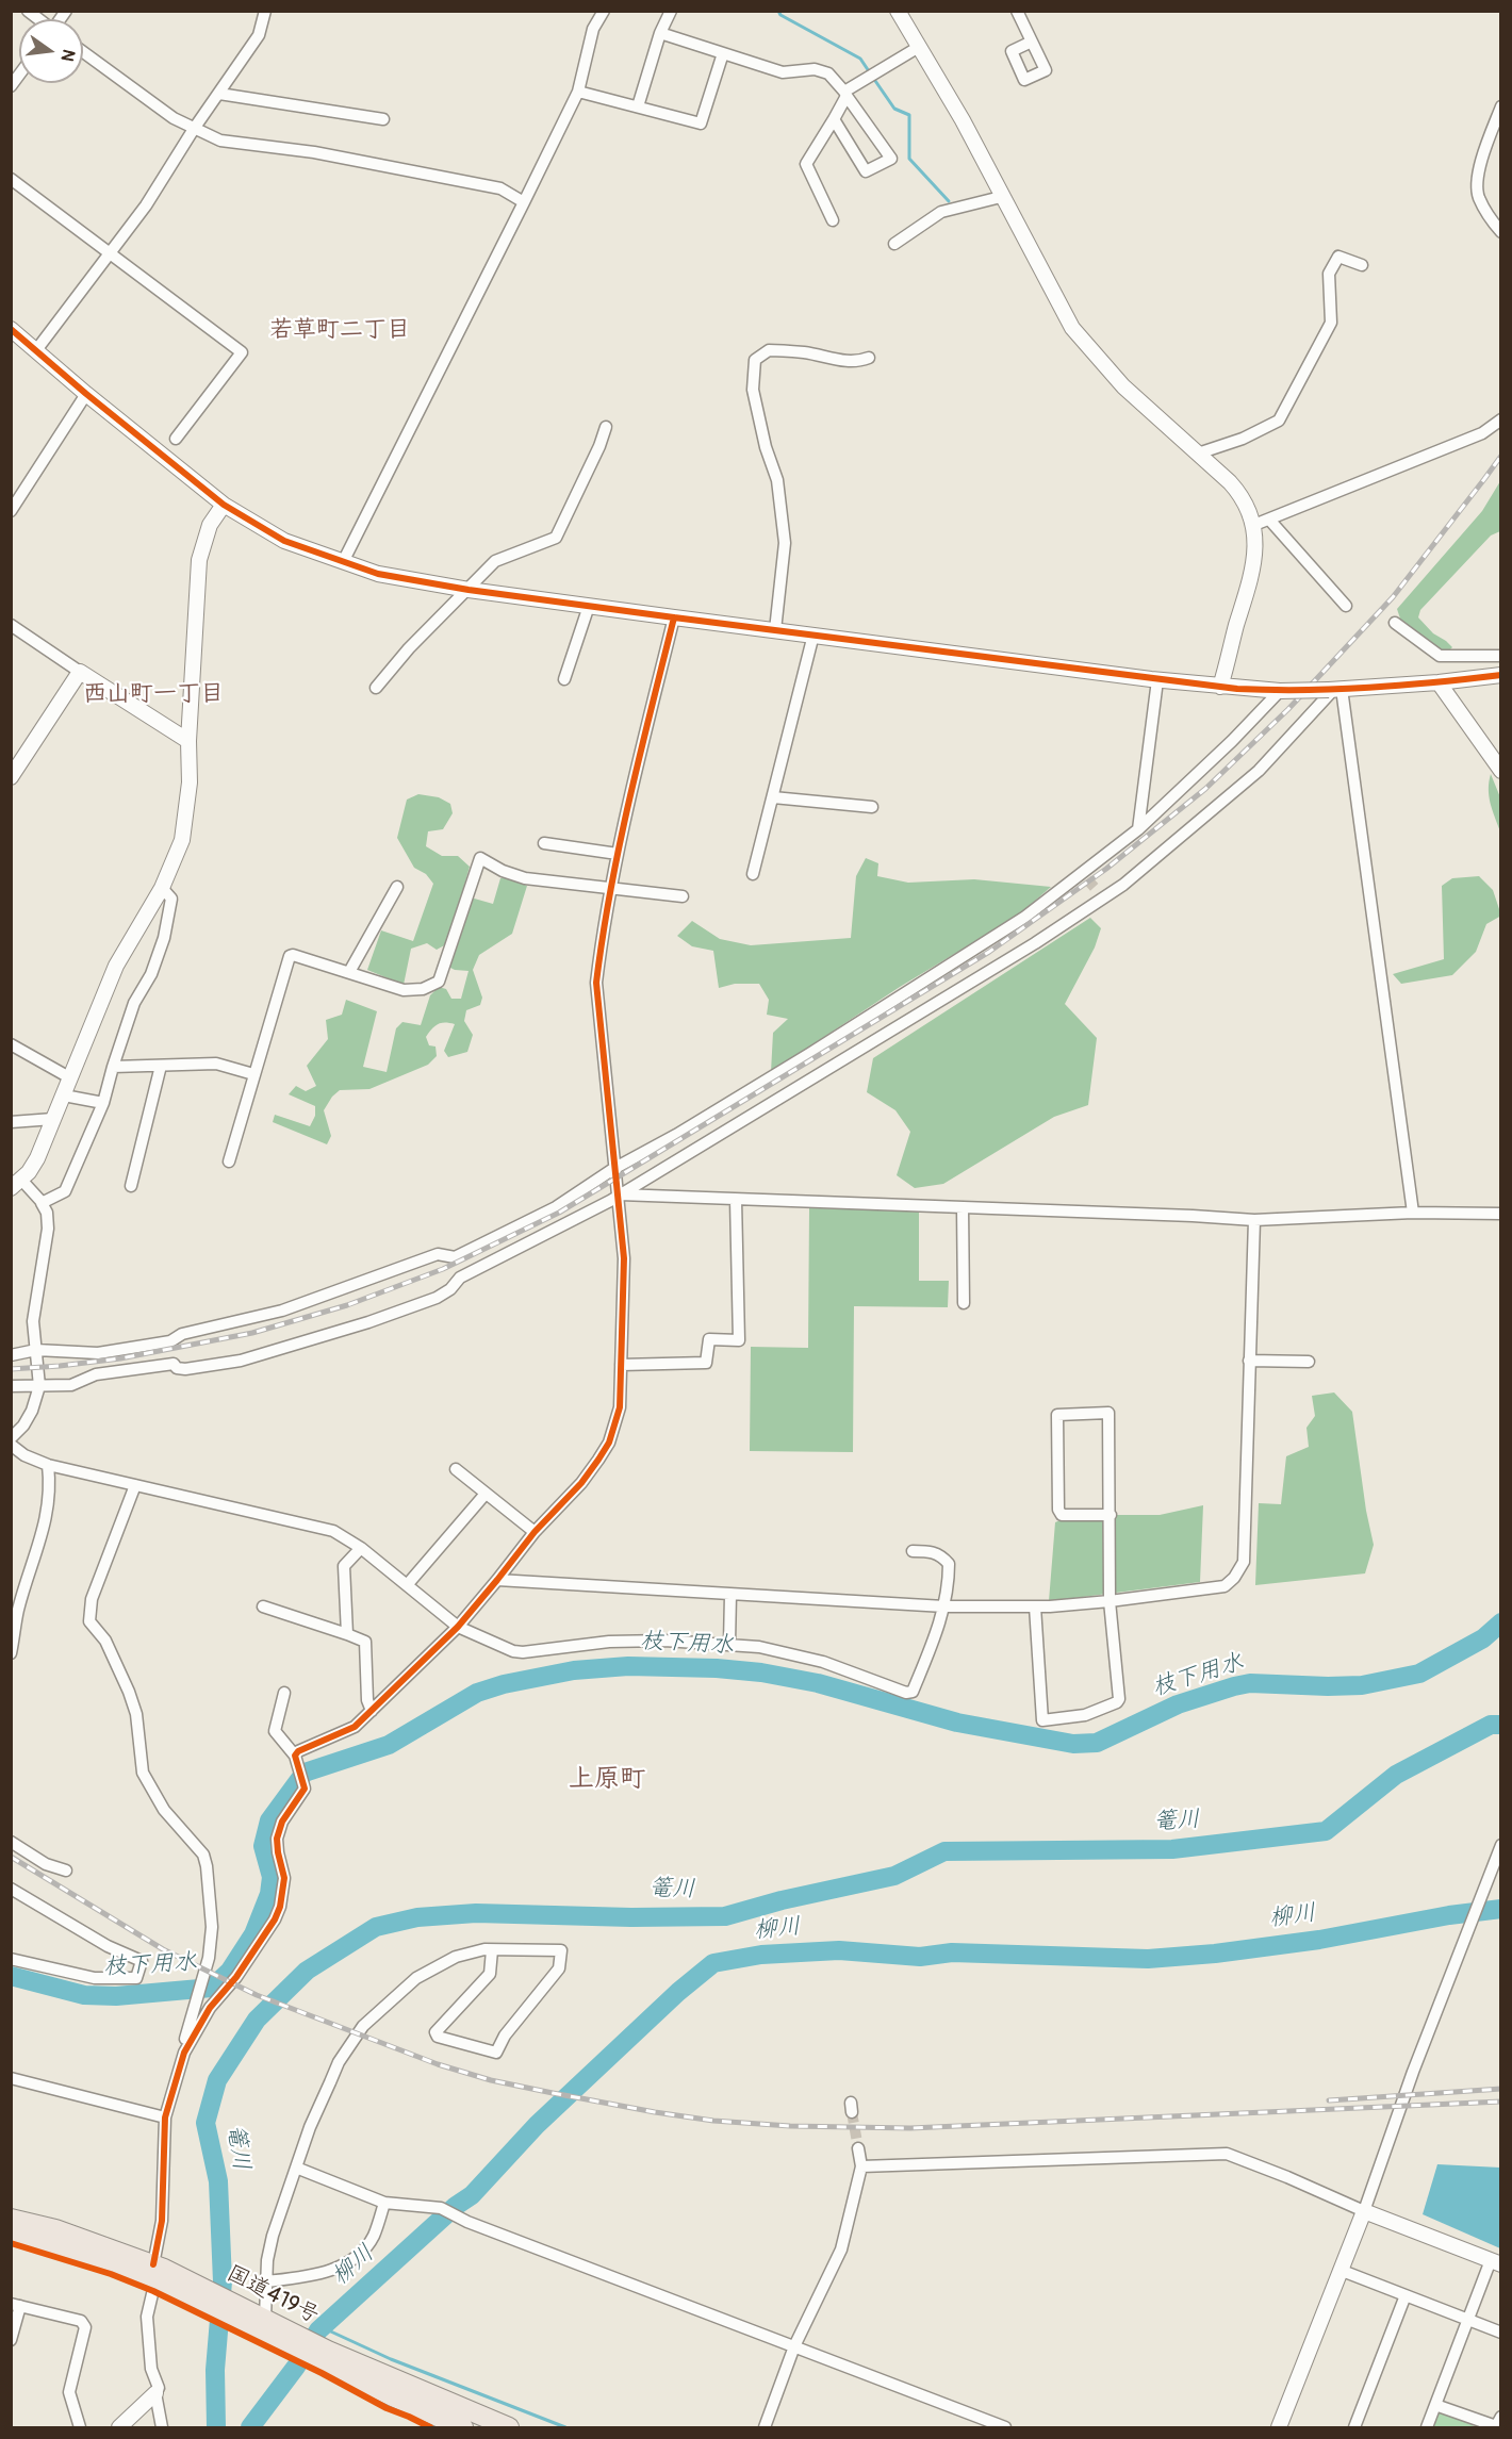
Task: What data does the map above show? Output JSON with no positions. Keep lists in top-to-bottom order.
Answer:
{
  "streets": {
    "highway": ["国道419号"]
  },
  "districts": ["若草町二丁目", "西山町一丁目", "上原町"],
  "water": ["枝下用水", "篭川", "柳川"],
  "north": "right"
}
